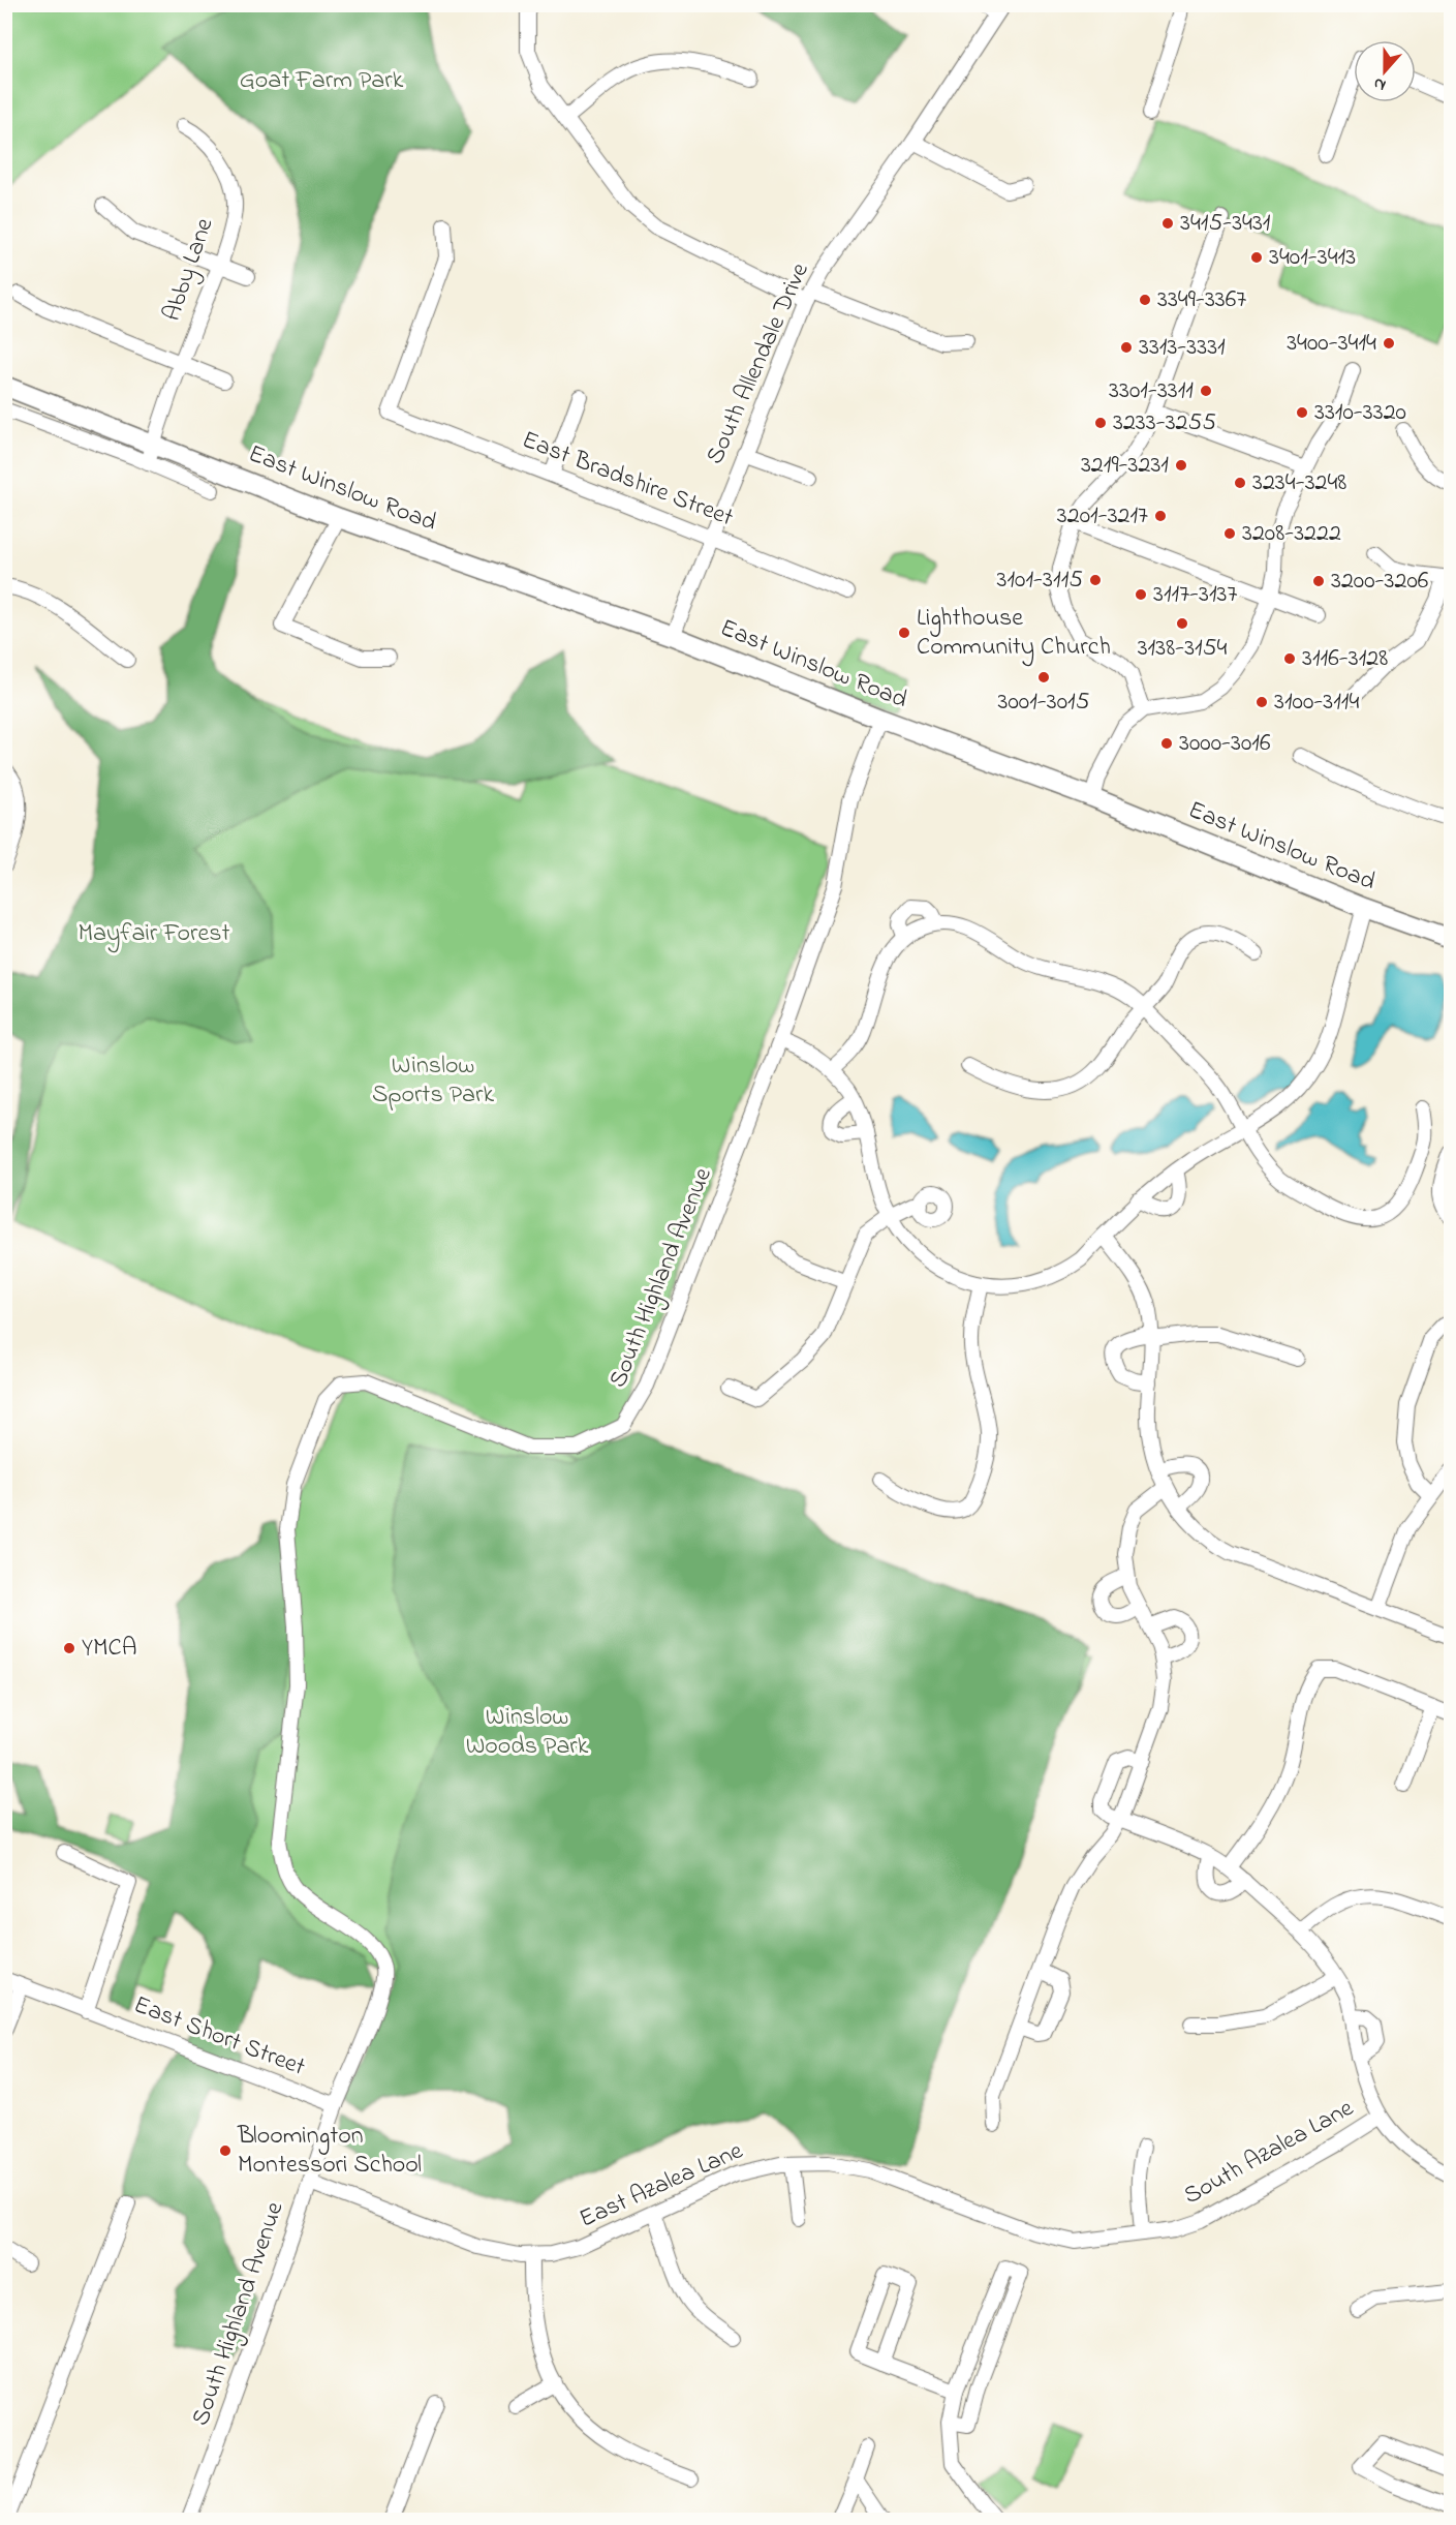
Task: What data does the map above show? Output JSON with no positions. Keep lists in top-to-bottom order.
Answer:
{
  "streets": {
    "main road": ["East Winslow Road"],
    "street": [
      "Abby Lane",
      "South Allendale Drive",
      "East Bradshire Street",
      "South Highland Avenue",
      "East Short Street",
      "South Azalea Lane",
      "East Azalea Lane"
    ]
  },
  "crossings": [
    ["Abby Lane", "East Winslow Road"],
    ["South Allendale Drive", "East Bradshire Street"],
    ["South Allendale Drive", "East Winslow Road"],
    ["East Winslow Road", "South Highland Avenue"],
    ["South Highland Avenue", "East Short Street"],
    ["South Highland Avenue", "East Azalea Lane"],
    ["South Azalea Lane", "East Azalea Lane"]
  ],
  "parks": [
    "Goat Farm Park",
    "Mayfair Forest",
    "Winslow Sports Park",
    "Winslow Woods Park"
  ],
  "places": [
    "3415-3431",
    "3401-3413",
    "3349-3367",
    "3400-3414",
    "3313-3331",
    "3301-3311",
    "3310-3320",
    "3233-3255",
    "3219-3231",
    "3234-3248",
    "3201-3217",
    "3208-3222",
    "3101-3115",
    "3200-3206",
    "3117-3137",
    "3138-3154",
    "Lighthouse Community Church",
    "3116-3128",
    "3001-3015",
    "3100-3114",
    "3000-3016",
    "YMCA",
    "Bloomington Montessori School"
  ],
  "north": "bottom"
}
